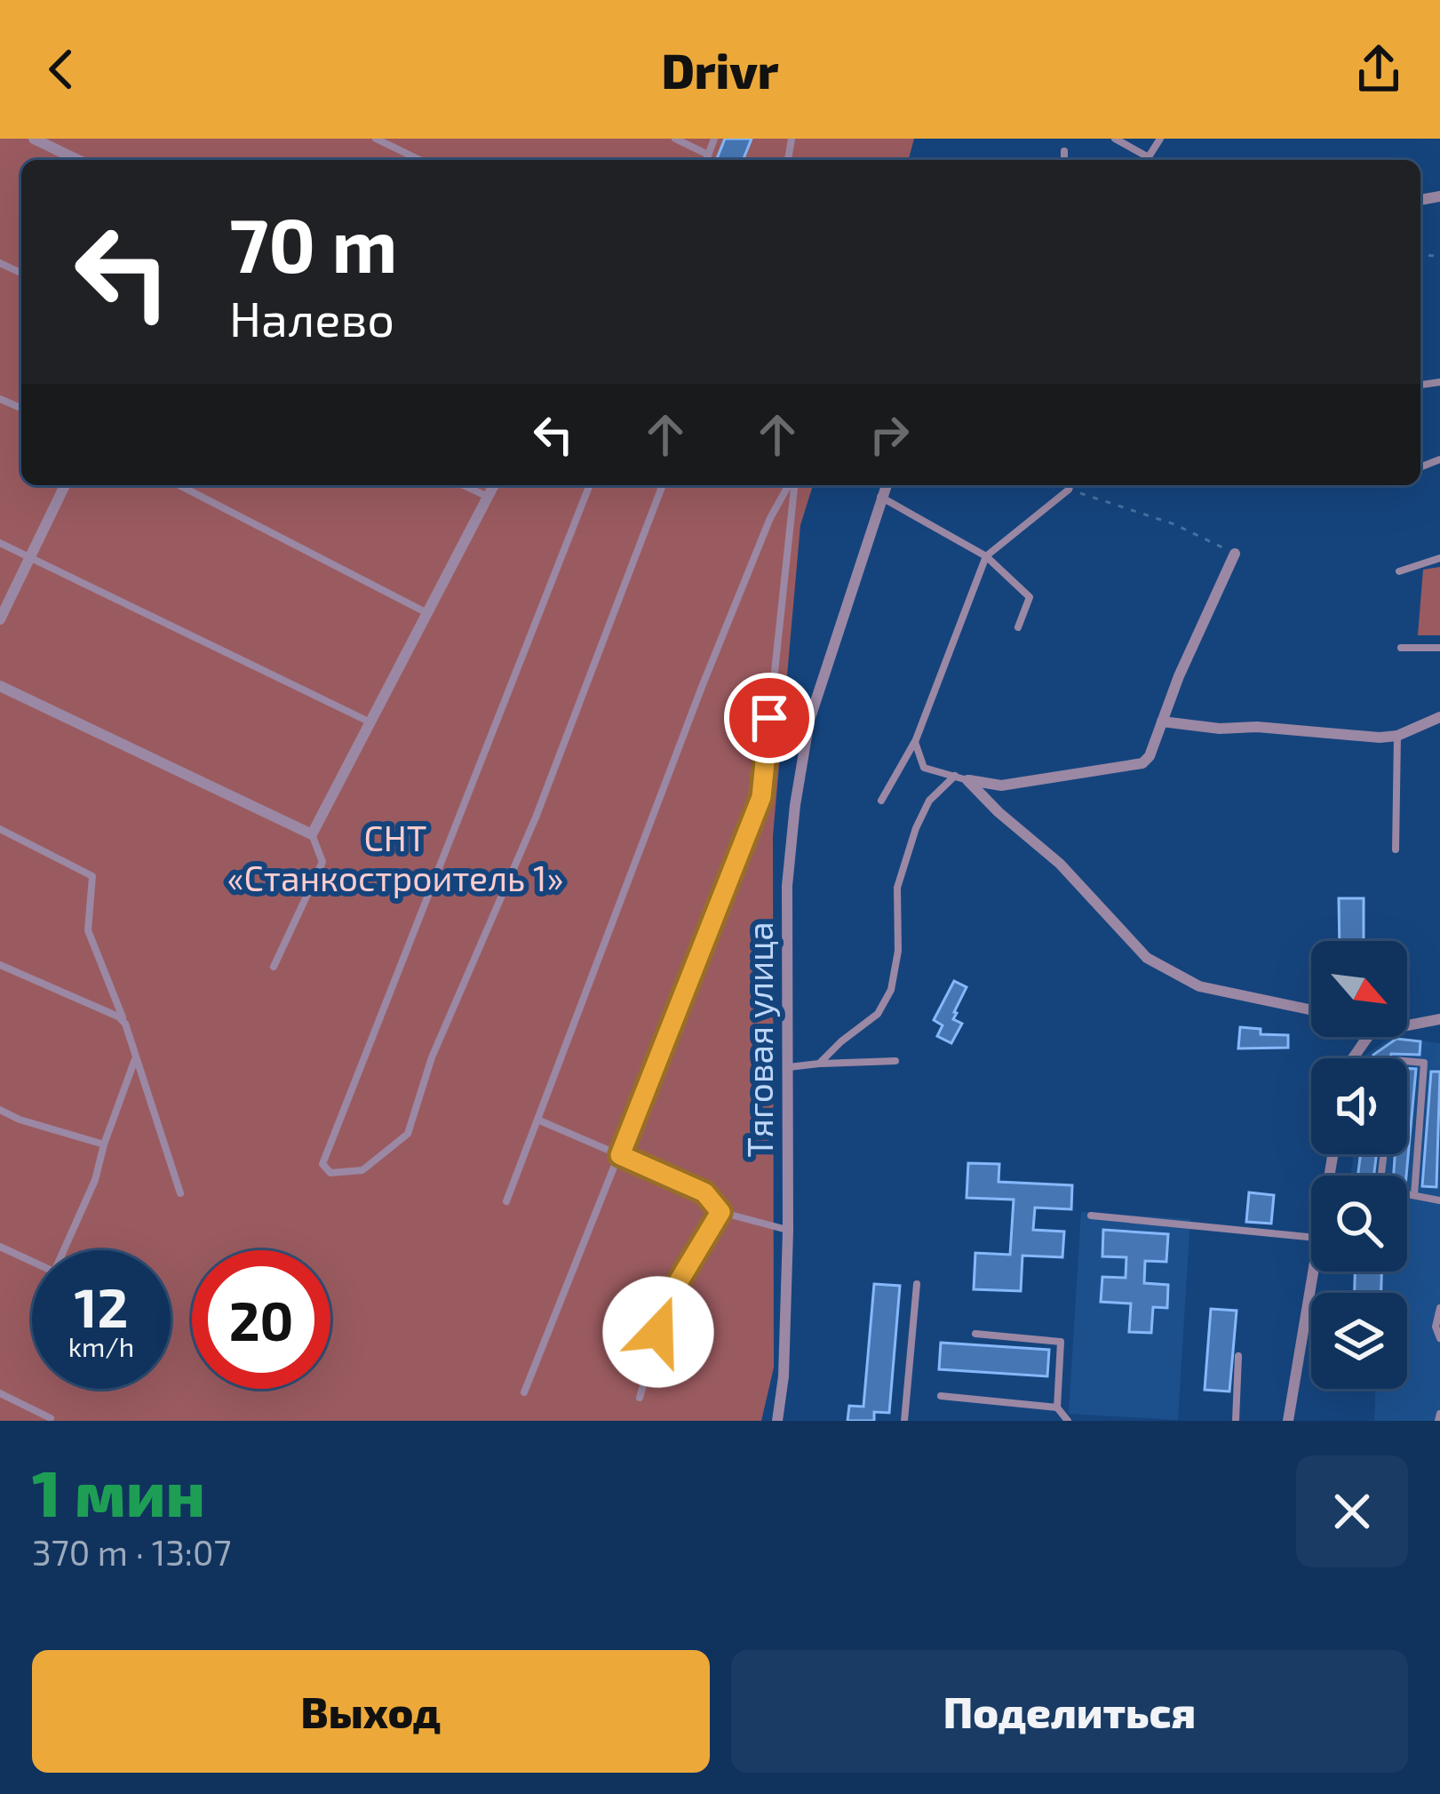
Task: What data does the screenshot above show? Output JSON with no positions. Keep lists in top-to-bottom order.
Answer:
{
  "streets": {
    "street": ["Тяговая улица"]
  },
  "parks": ["СНТ «Станкостроитель 1»"],
  "north": "bottom right",
  "page": {
    "header": "Drivr",
    "turn": ["70 m", "Налево"],
    "speed": "12 km/h",
    "limit": "20",
    "heading": ["1 мин", "370 m · 13:07"],
    "buttons": ["Выход", "Поделиться"]
  }
}
